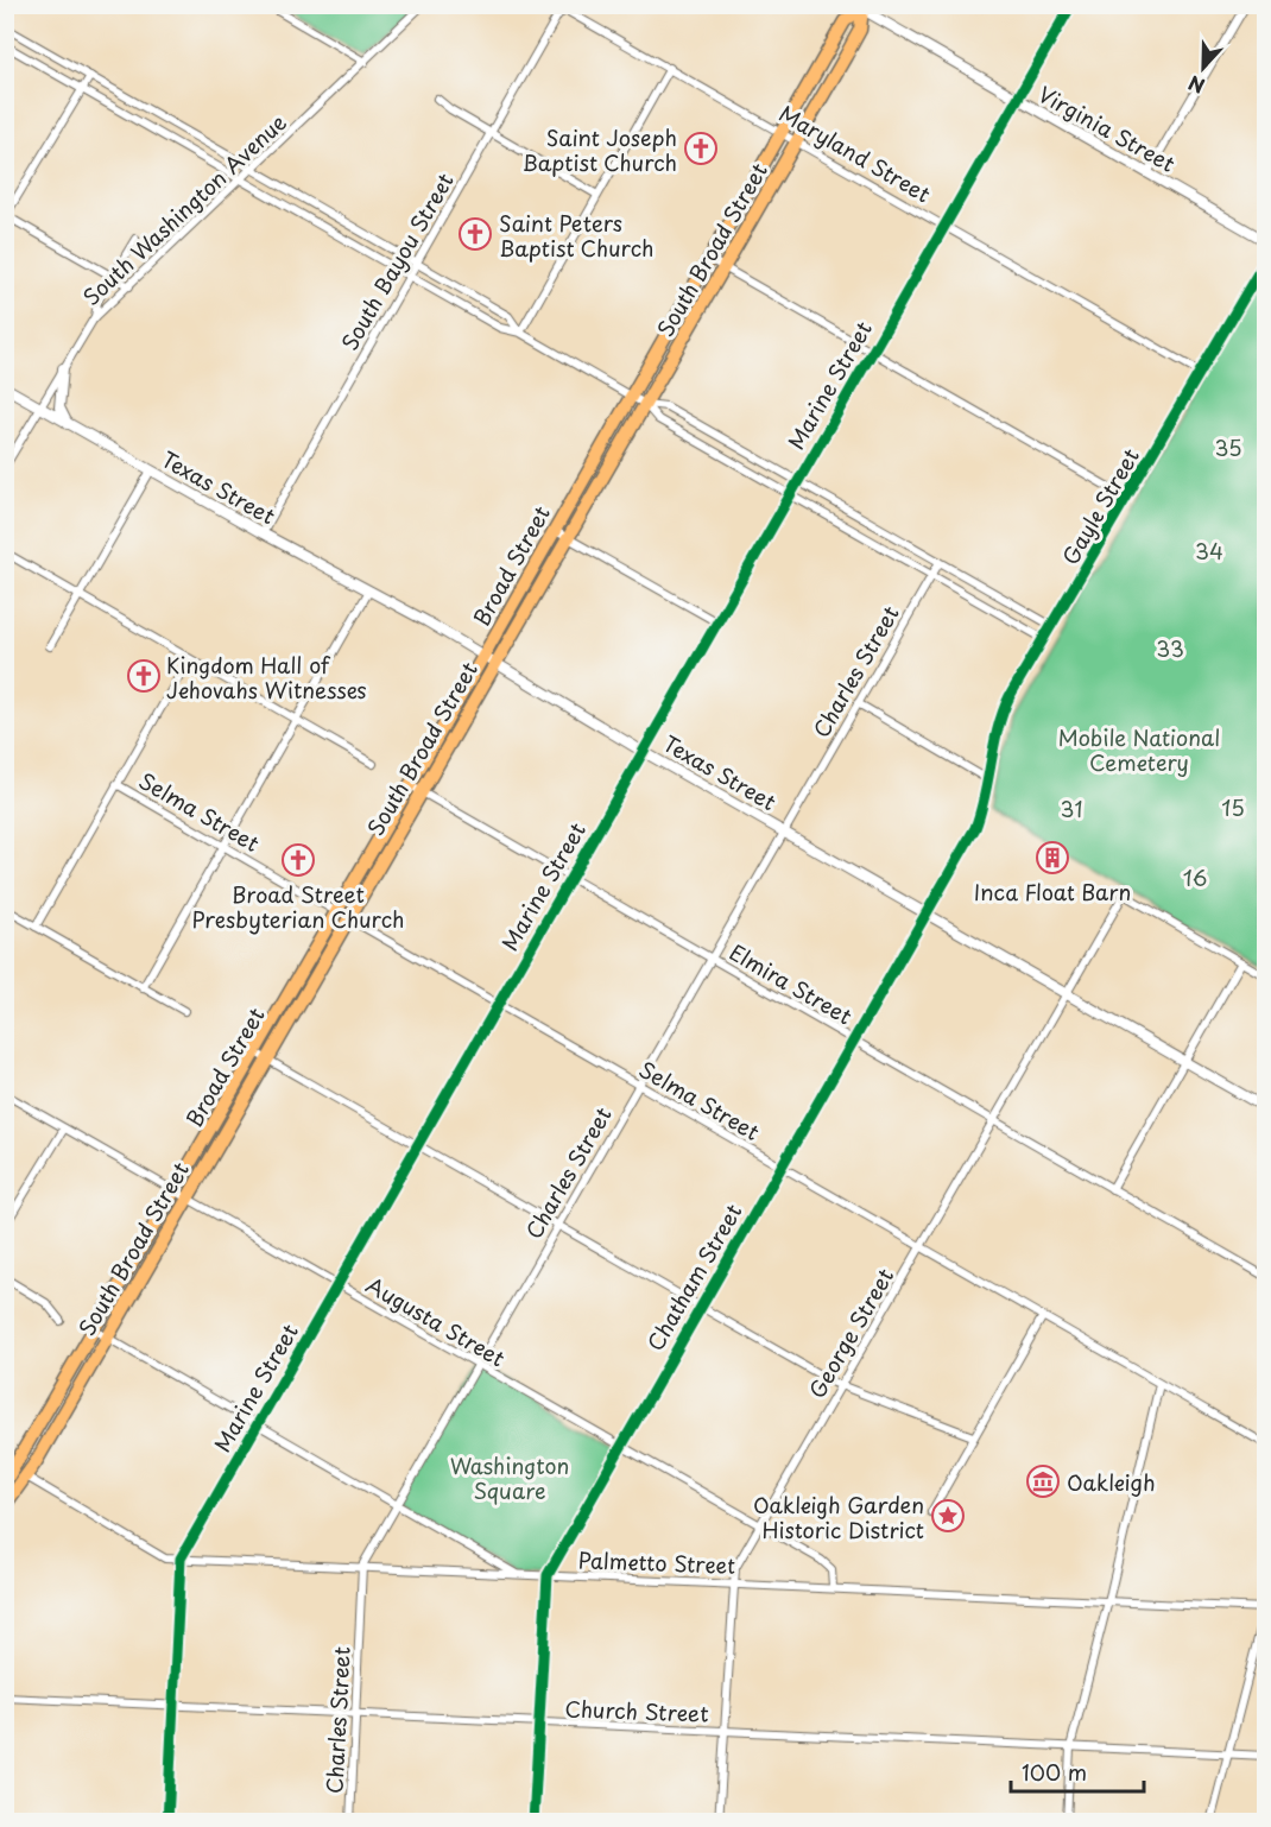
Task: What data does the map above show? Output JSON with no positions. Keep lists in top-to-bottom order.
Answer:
{
  "streets": {
    "main road": ["South Broad Street", "Broad Street"],
    "street": [
      "Virginia Street",
      "Maryland Street",
      "South Washington Avenue",
      "South Bayou Street",
      "Marine Street",
      "Texas Street",
      "Gayle Street",
      "Charles Street",
      "Selma Street",
      "Elmira Street",
      "Chatham Street",
      "Augusta Street",
      "George Street",
      "Palmetto Street",
      "Church Street"
    ]
  },
  "crossings": [
    ["Virginia Street", "South Broad Street"],
    ["Virginia Street", "Marine Street"],
    ["Virginia Street", "Broad Street"],
    ["Maryland Street", "South Broad Street"],
    ["Maryland Street", "South Bayou Street"],
    ["Maryland Street", "Marine Street"],
    ["Maryland Street", "Gayle Street"],
    ["Maryland Street", "Broad Street"],
    ["South Washington Avenue", "Texas Street"],
    ["South Broad Street", "Texas Street"],
    ["South Broad Street", "Broad Street"],
    ["South Broad Street", "Palmetto Street"],
    ["South Bayou Street", "Texas Street"],
    ["Marine Street", "Texas Street"],
    ["Marine Street", "Selma Street"],
    ["Marine Street", "Elmira Street"],
    ["Marine Street", "Augusta Street"],
    ["Marine Street", "Palmetto Street"],
    ["Marine Street", "Church Street"],
    ["Texas Street", "Broad Street"],
    ["Texas Street", "Charles Street"],
    ["Texas Street", "Chatham Street"],
    ["Texas Street", "George Street"],
    ["Gayle Street", "Chatham Street"],
    ["Broad Street", "Selma Street"],
    ["Broad Street", "Elmira Street"],
    ["Broad Street", "Augusta Street"],
    ["Charles Street", "Selma Street"],
    ["Charles Street", "Elmira Street"],
    ["Charles Street", "Augusta Street"],
    ["Charles Street", "Palmetto Street"],
    ["Charles Street", "Church Street"],
    ["Selma Street", "Chatham Street"],
    ["Selma Street", "George Street"],
    ["Elmira Street", "Chatham Street"],
    ["Elmira Street", "George Street"],
    ["Chatham Street", "Augusta Street"],
    ["Chatham Street", "Palmetto Street"],
    ["Chatham Street", "Church Street"],
    ["Augusta Street", "George Street"],
    ["Augusta Street", "Palmetto Street"],
    ["George Street", "Palmetto Street"],
    ["George Street", "Church Street"]
  ],
  "parks": [
    "35",
    "34",
    "33",
    "Mobile National Cemetery",
    "15",
    "31",
    "16",
    "Washington Square"
  ],
  "places": {
    "church": [
      "Saint Joseph Baptist Church",
      "Saint Peters Baptist Church",
      "Kingdom Hall of Jehovahs Witnesses",
      "Broad Street Presbyterian Church"
    ],
    "building": ["Inca Float Barn"],
    "museum": ["Oakleigh"],
    "place": ["Oakleigh Garden Historic District"]
  },
  "scale_bar": "100 m",
  "north": "bottom"
}
